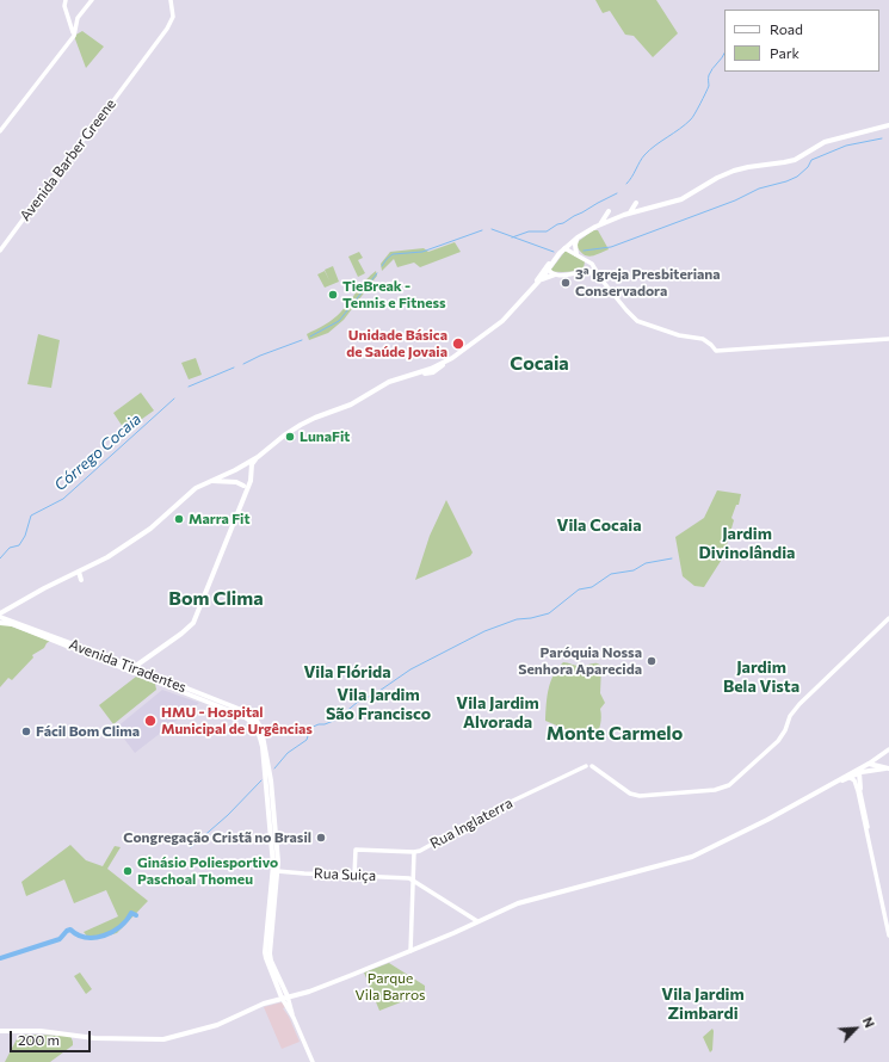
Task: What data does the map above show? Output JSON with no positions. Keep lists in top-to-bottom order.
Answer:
{
  "streets": {
    "main road": ["Avenida Tiradentes"],
    "street": ["Avenida Barber Greene", "Rua Inglaterra", "Rua Suiça"]
  },
  "crossings": [
    ["Avenida Tiradentes", "Rua Suiça"],
    ["Rua Inglaterra", "Rua Suiça"]
  ],
  "districts": [
    "Cocaia",
    "Vila Cocaia",
    "Jardim Divinolândia",
    "Bom Clima",
    "Jardim Bela Vista",
    "Vila Flórida",
    "Vila Jardim São Francisco",
    "Vila Jardim Alvorada",
    "Monte Carmelo",
    "Vila Jardim Zimbardi"
  ],
  "water": ["Córrego Cocaia"],
  "parks": ["Parque Vila Barros"],
  "places": [
    "3ª Igreja Presbiteriana Conservadora",
    "TieBreak - Tennis e Fitness",
    "Unidade Básica de Saúde Jovaia",
    "LunaFit",
    "Marra Fit",
    "Paróquia Nossa Senhora Aparecida",
    "HMU - Hospital Municipal de Urgências",
    "Fácil Bom Clima",
    "Congregação Cristã no Brasil",
    "Ginásio Poliesportivo Paschoal Thomeu"
  ],
  "legend": ["Road", "Park"],
  "scale_bar": "200 m",
  "north": "top right"
}
